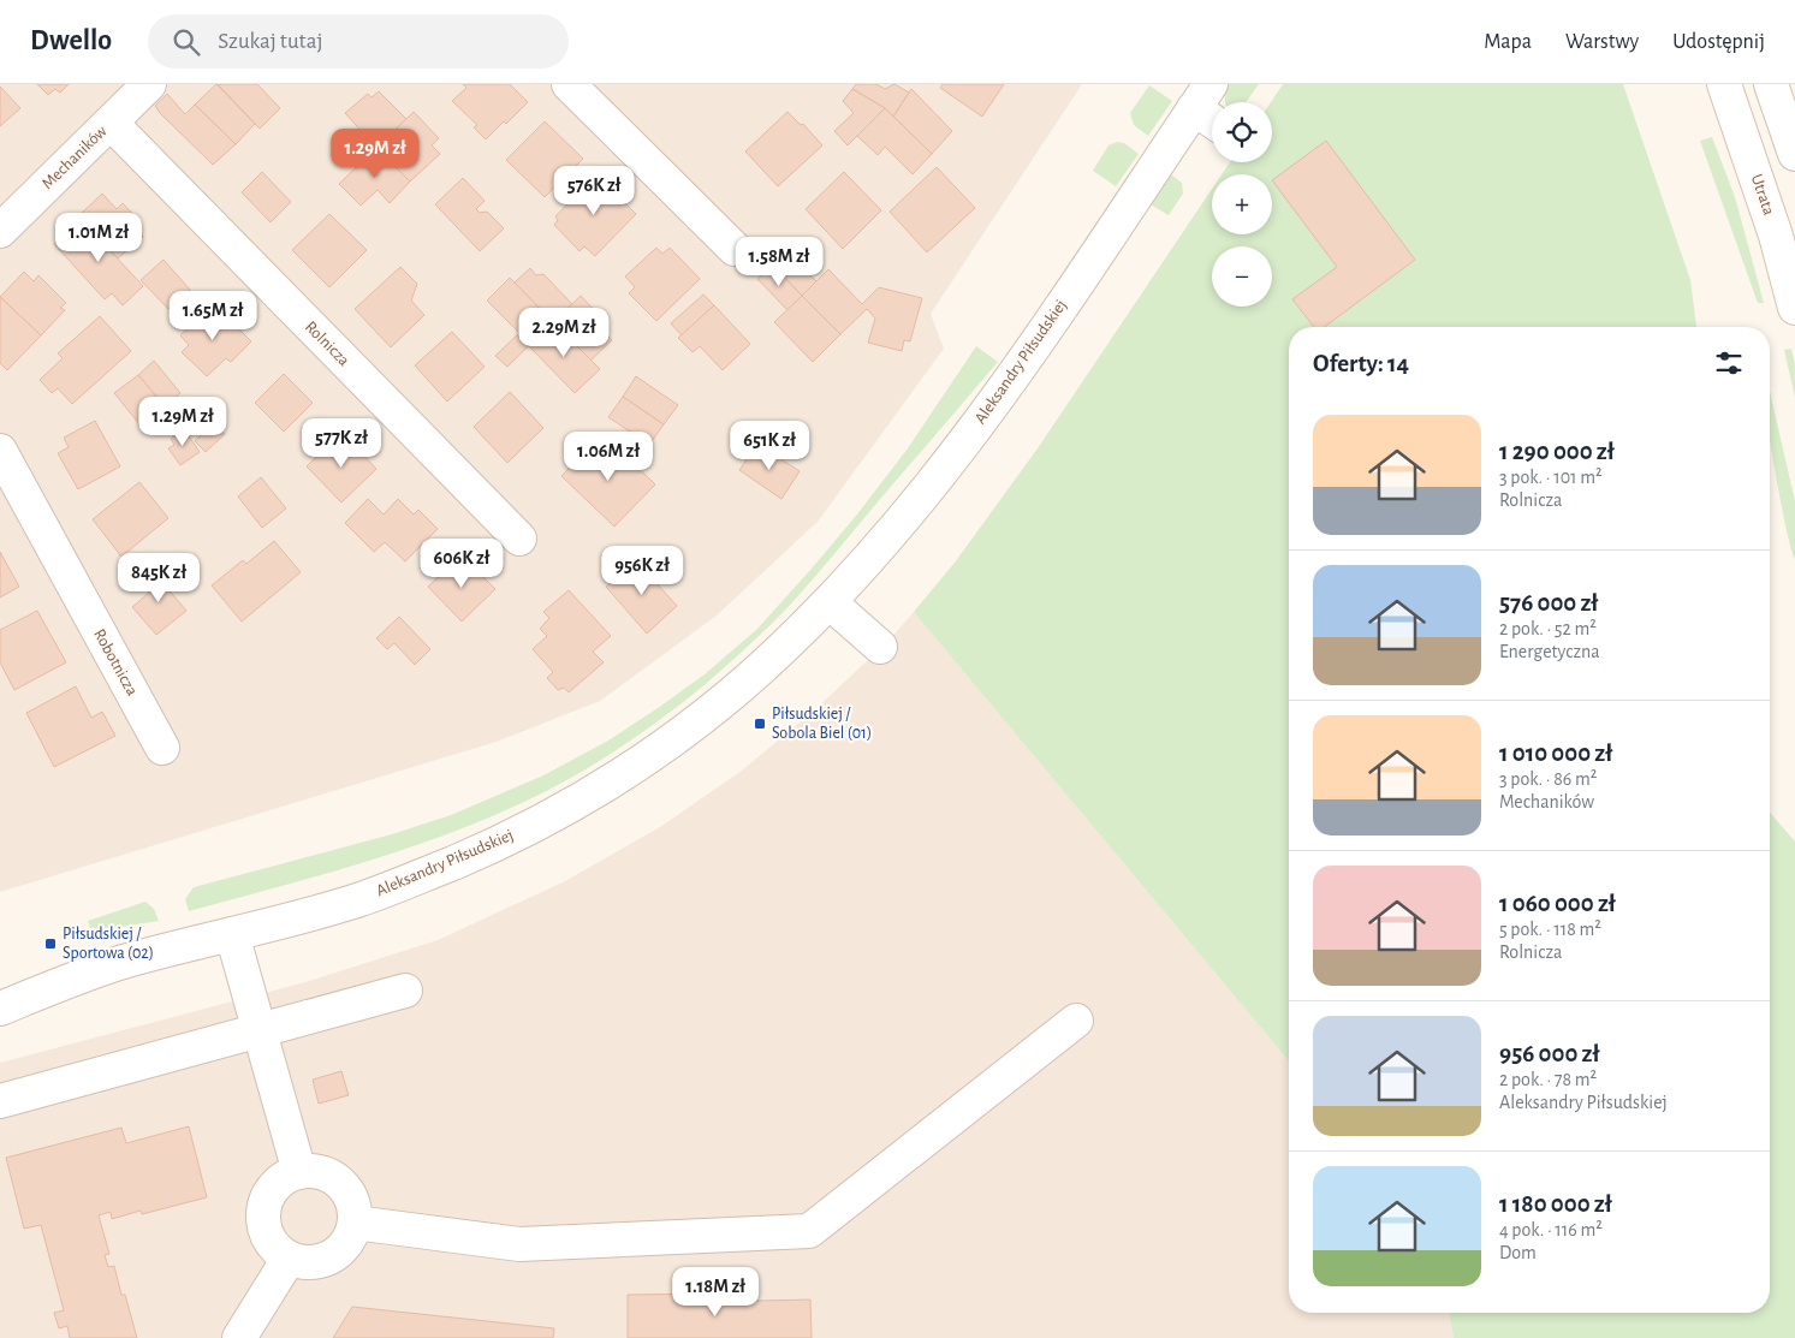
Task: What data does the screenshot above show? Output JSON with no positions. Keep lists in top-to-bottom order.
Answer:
{
  "streets": {
    "street": [
      "Mechaników",
      "Utrata",
      "Rolnicza",
      "Aleksandry Piłsudskiej",
      "Robotnicza"
    ]
  },
  "crossings": [
    ["Mechaników", "Rolnicza"]
  ],
  "places": {
    "transit": ["Piłsudskiej / Sobola Biel (01)", "Piłsudskiej / Sportowa (02)"]
  },
  "page": {
    "header": "Dwello",
    "search": "Szukaj tutaj",
    "nav": ["Mapa", "Warstwy", "Udostępnij"],
    "map_buttons": ["+", "−"],
    "price": [
      "1.29M zł",
      "576K zł",
      "1.01M zł",
      "1.58M zł",
      "1.65M zł",
      "2.29M zł",
      "1.29M zł",
      "577K zł",
      "651K zł",
      "1.06M zł",
      "606K zł",
      "956K zł",
      "845K zł",
      "1.18M zł"
    ],
    "heading": "Oferty: 14",
    "list": [
      {
        "name": "1 290 000 zł",
        "note": "3 pok. · 101 m² · Rolnicza"
      },
      {
        "name": "576 000 zł",
        "note": "2 pok. · 52 m² · Energetyczna"
      },
      {
        "name": "1 010 000 zł",
        "note": "3 pok. · 86 m² · Mechaników"
      },
      {
        "name": "1 060 000 zł",
        "note": "5 pok. · 118 m² · Rolnicza"
      },
      {
        "name": "956 000 zł",
        "note": "2 pok. · 78 m² · Aleksandry Piłsudskiej"
      },
      {
        "name": "1 180 000 zł",
        "note": "4 pok. · 116 m² · Dom"
      }
    ]
  }
}
